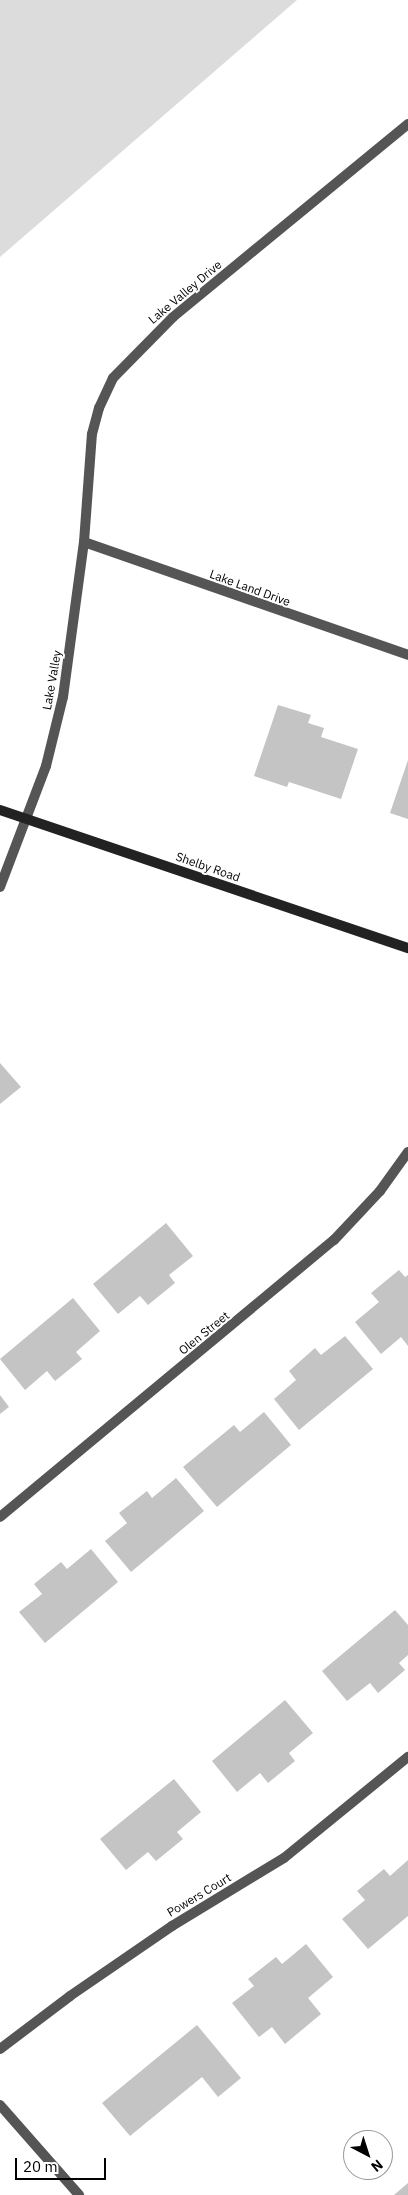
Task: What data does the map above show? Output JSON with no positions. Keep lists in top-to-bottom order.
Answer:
{
  "streets": {
    "street": [
      "Lake Valley Drive",
      "Lake Land Drive",
      "Lake Valley",
      "Shelby Road",
      "Olen Street",
      "Powers Court"
    ]
  },
  "crossings": [
    ["Lake Valley Drive", "Lake Land Drive"],
    ["Lake Valley Drive", "Lake Valley"],
    ["Lake Land Drive", "Lake Valley"],
    ["Lake Valley", "Shelby Road"]
  ],
  "scale_bar": "20 m",
  "north": "bottom right"
}
